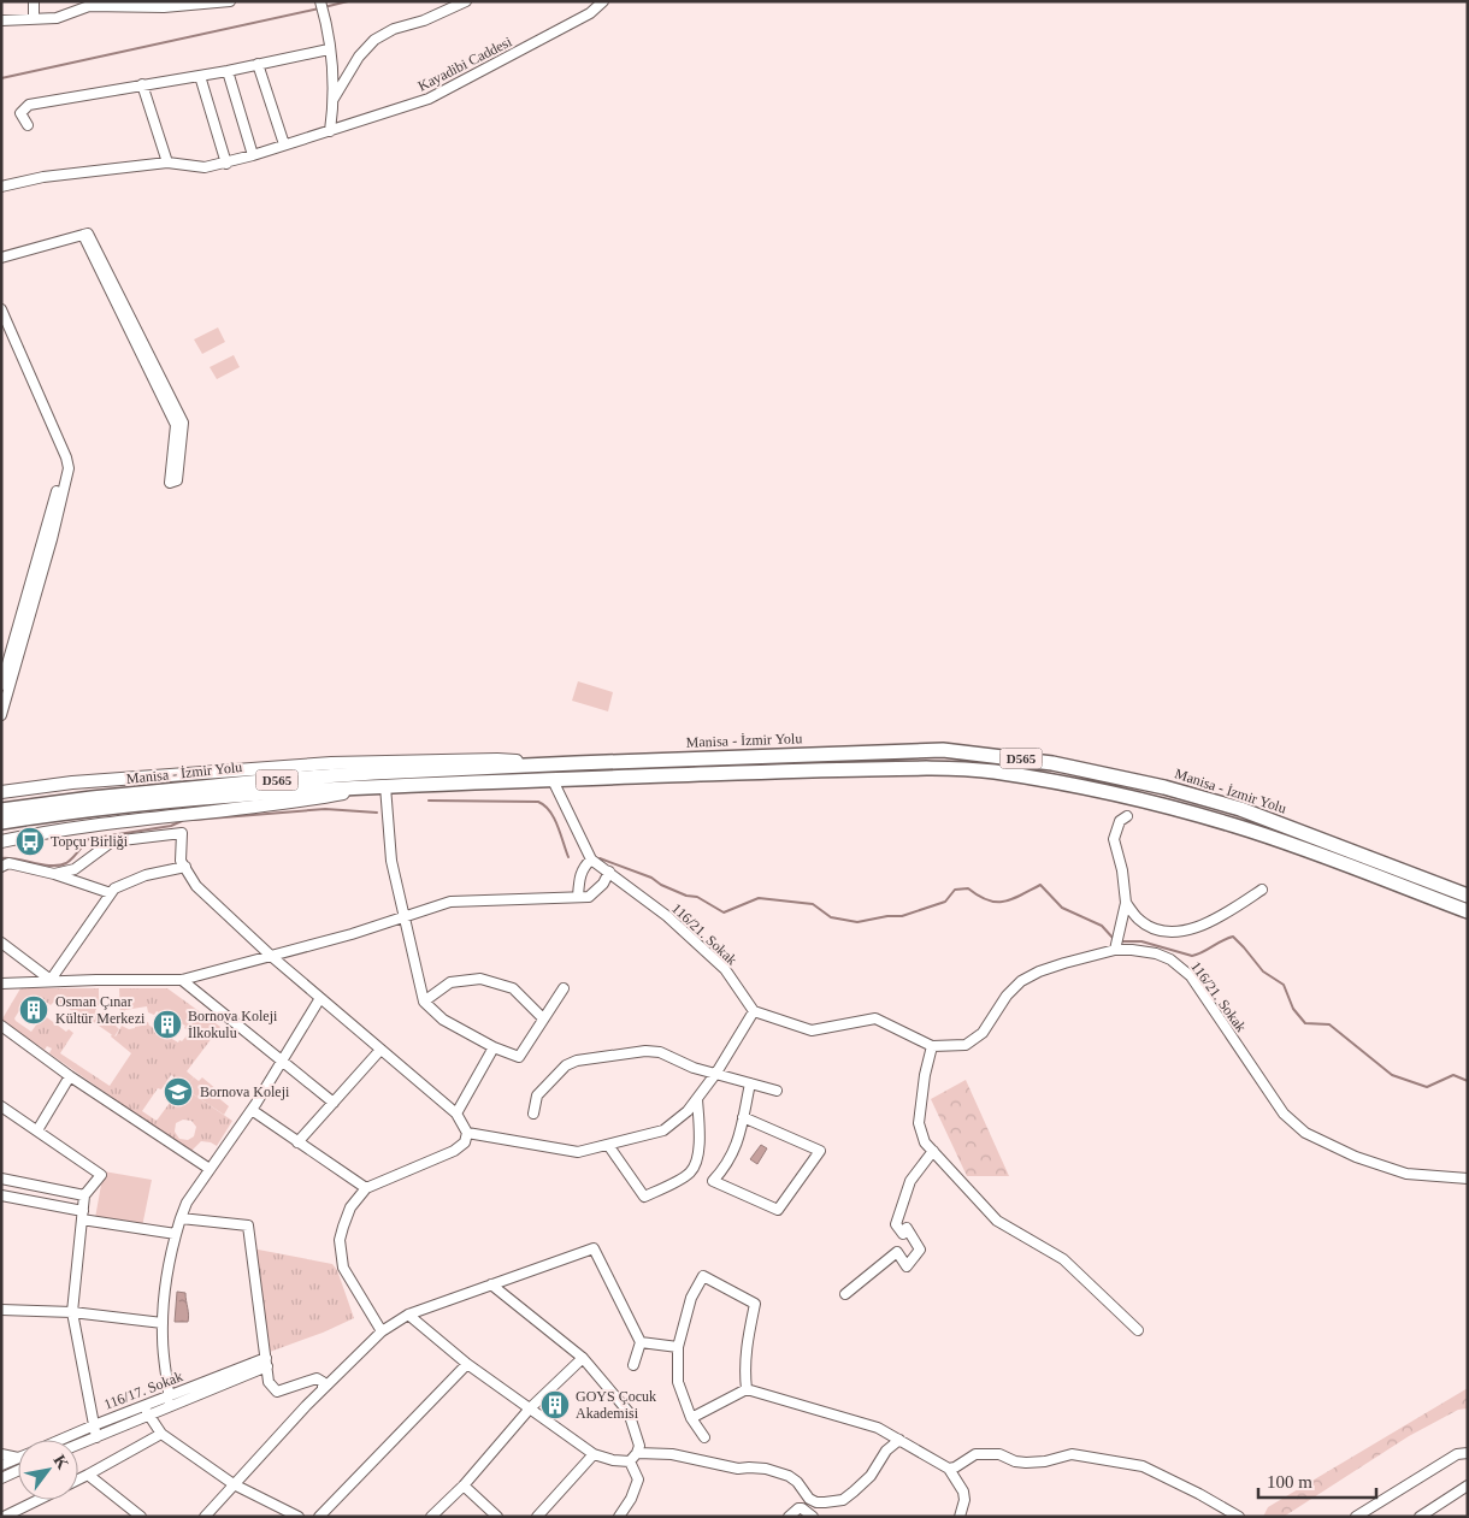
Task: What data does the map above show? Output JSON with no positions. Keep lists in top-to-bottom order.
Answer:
{
  "streets": {
    "highway": ["Manisa - İzmir Yolu", "D565"],
    "street": ["Kayadibi Caddesi", "116/21. Sokak", "116/17. Sokak"]
  },
  "places": {
    "bus stop": ["Topçu Birliği"],
    "building": ["Osman Çınar Kültür Merkezi", "Bornova Koleji İlkokulu", "GOYS Çocuk Akademisi"],
    "school or university": ["Bornova Koleji"]
  },
  "scale_bar": "100 m",
  "north": "top right"
}
